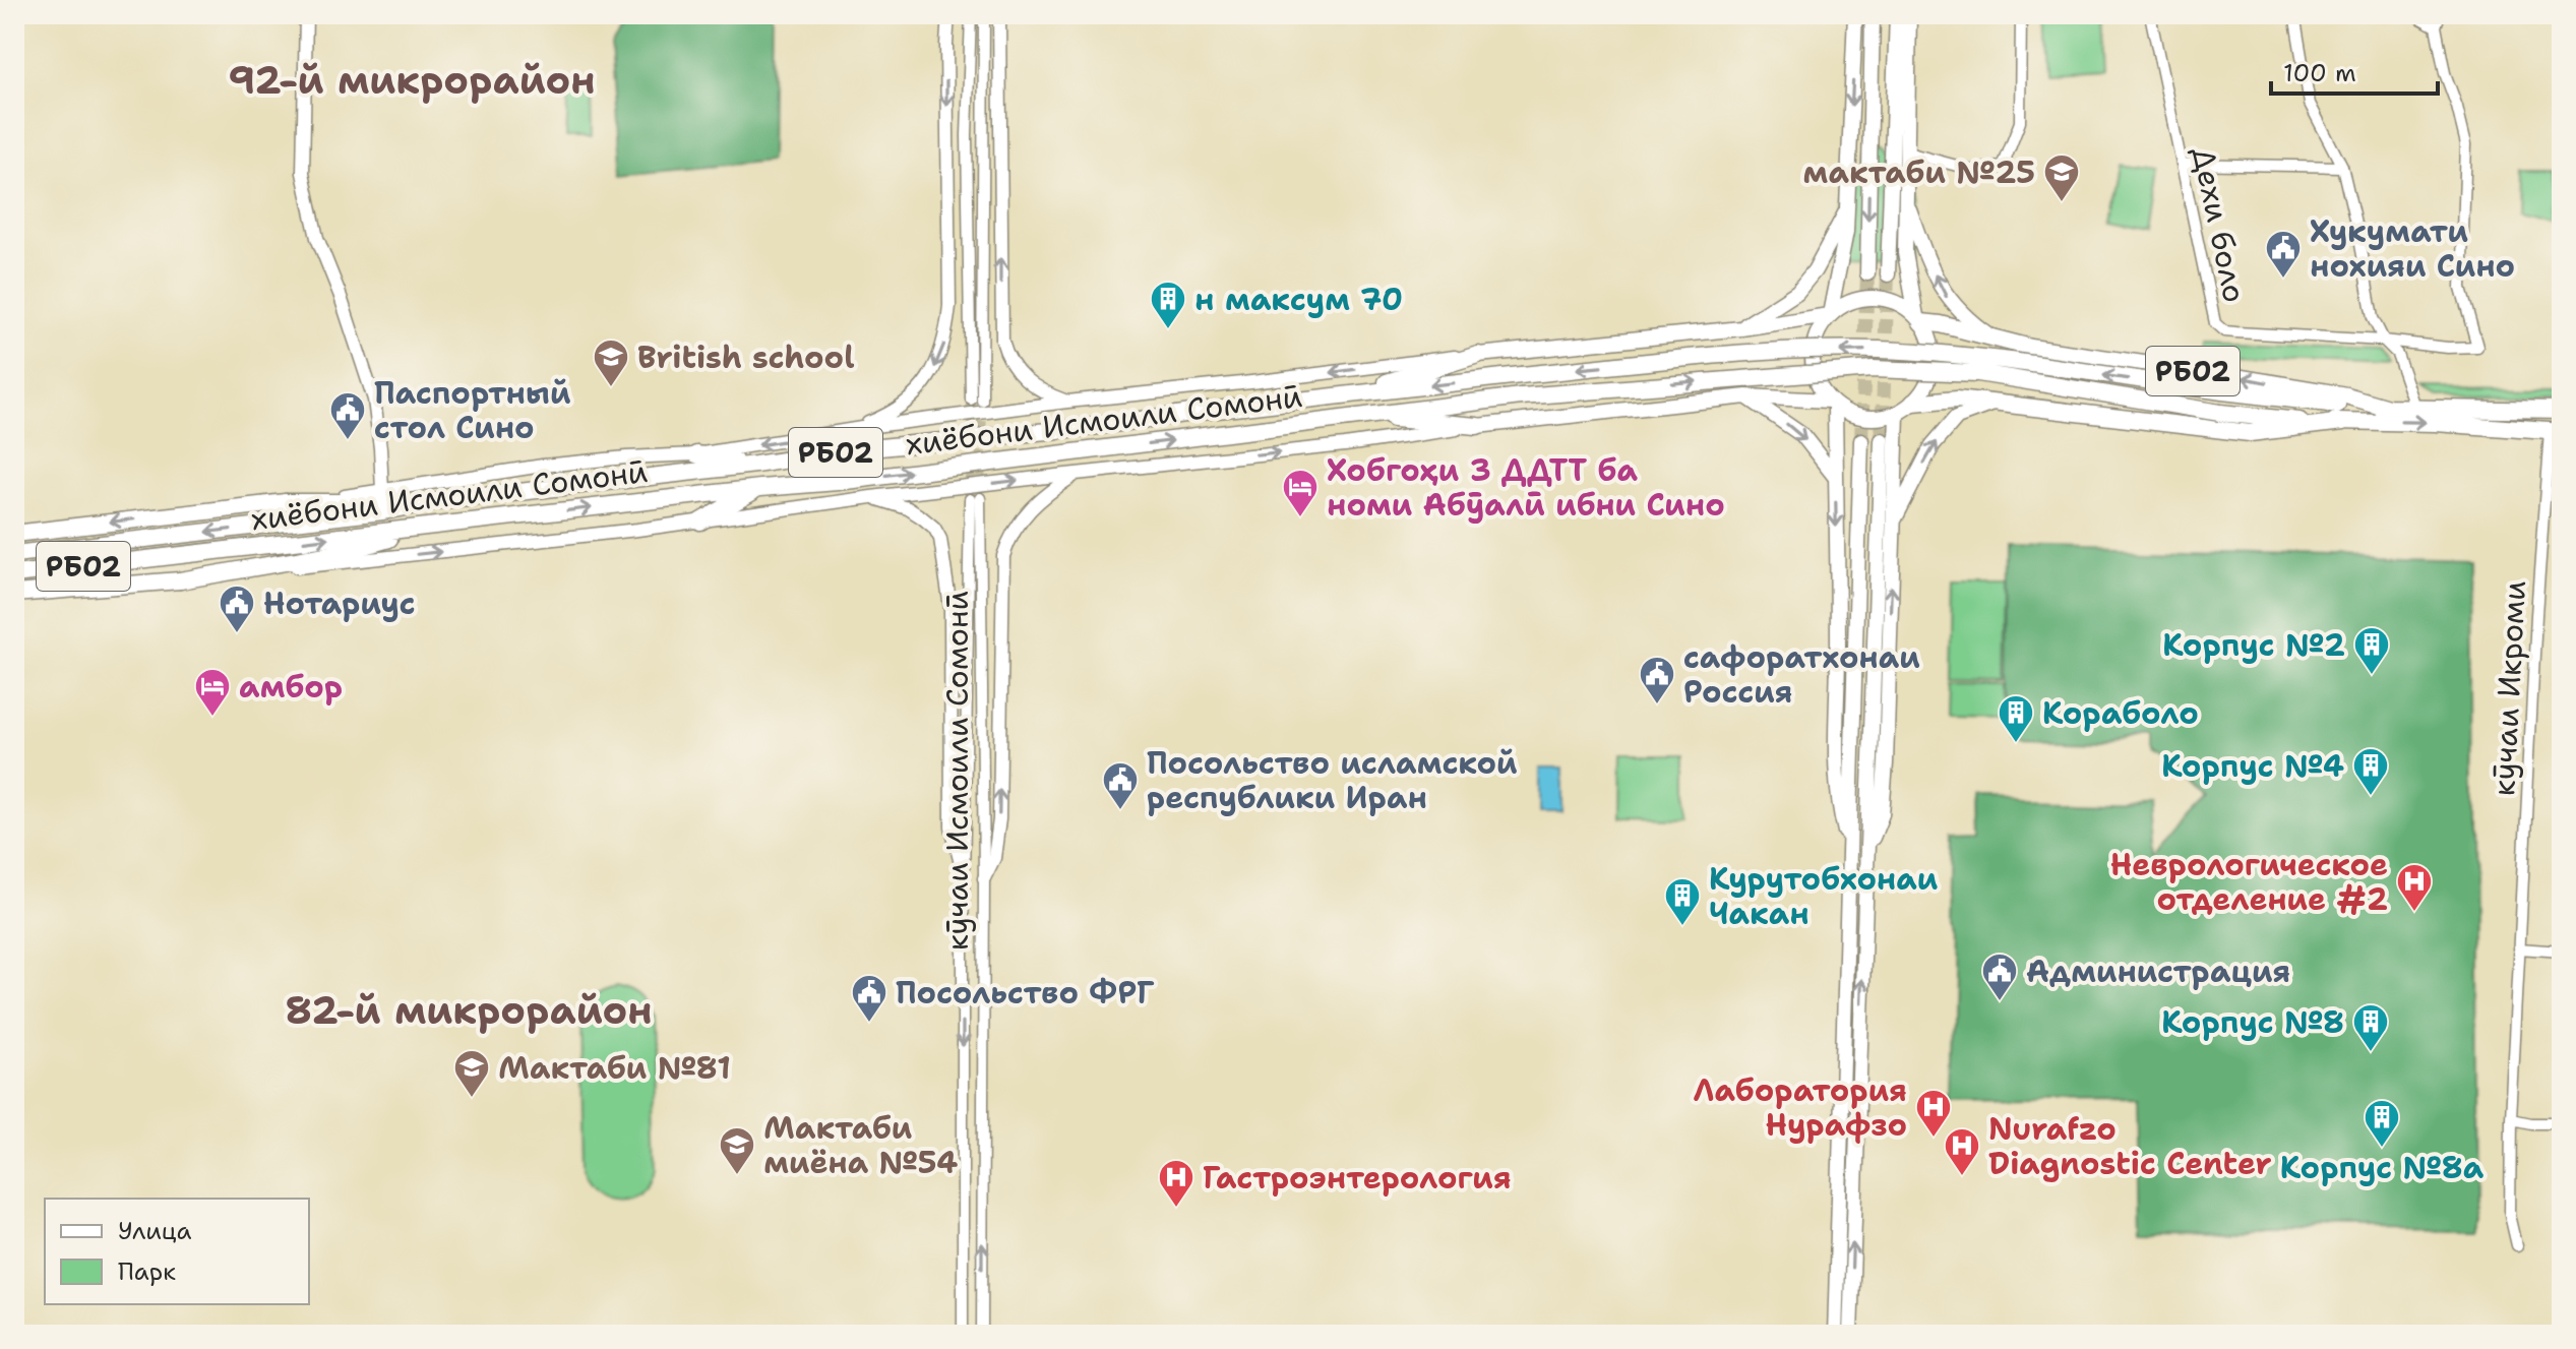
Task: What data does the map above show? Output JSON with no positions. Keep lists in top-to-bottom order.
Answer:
{
  "streets": {
    "main road": ["РБ02", "хиёбони Исмоили Сомонӣ"],
    "street": ["Дехи боло", "кӯчаи Икроми", "кӯчаи Исмоили Сомонӣ"]
  },
  "crossings": [
    ["РБ02", "хиёбони Исмоили Сомонӣ"],
    ["хиёбони Исмоили Сомонӣ", "кӯчаи Икроми"]
  ],
  "districts": ["92-й микрорайон", "82-й микрорайон"],
  "places": {
    "school or university": [
      "мактаби №25",
      "British school",
      "Мактаби №81",
      "Мактаби миёна №54"
    ],
    "public building": [
      "Хукумати нохияи Сино",
      "Паспортный стол Сино",
      "Нотариус",
      "сафоратхонаи Россия",
      "Посольство исламской республики Иран",
      "Администрация",
      "Посольство ФРГ"
    ],
    "building": [
      "н максум 70",
      "Корпус №2",
      "Кораболо",
      "Корпус №4",
      "Курутобхонаи Чакан",
      "Корпус №8",
      "Корпус №8а"
    ],
    "hotel": ["Хобгоҳи 3 ДДТТ ба номи Абӯалӣ ибни Сино", "амбор"],
    "hospital": [
      "Неврологическое отделение #2",
      "Лаборатория Нурафзо",
      "Nurafzo Diagnostic Center",
      "Гастроэнтерология"
    ]
  },
  "legend": ["Улица", "Парк"],
  "scale_bar": "100 m"
}
